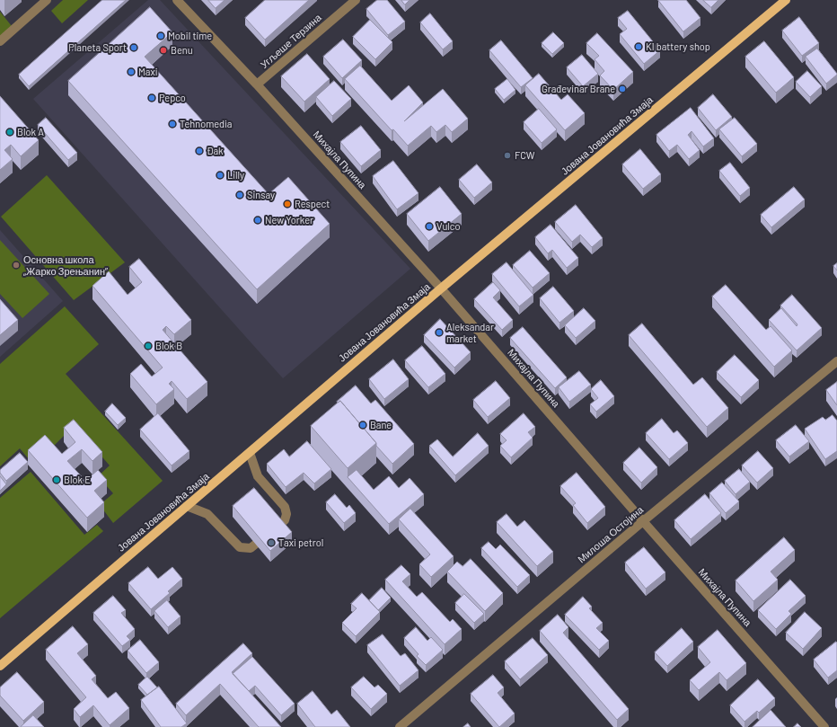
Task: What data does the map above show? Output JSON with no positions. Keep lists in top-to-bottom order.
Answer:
{
  "streets": {
    "main road": ["Јована Јовановића Змаја"],
    "street": ["Угљеше Терзина", "Михајла Пупина", "Милоша Остојина"]
  },
  "crossings": [
    ["Угљеше Терзина", "Михајла Пупина"],
    ["Јована Јовановића Змаја", "Михајла Пупина"],
    ["Михајла Пупина", "Милоша Остојина"]
  ],
  "places": [
    "Mobil time",
    "KI battery shop",
    "Planeta Sport",
    "Benu",
    "Maxi",
    "Građevinar Brane",
    "Pepco",
    "Tehnomedia",
    "Blok A",
    "Đak",
    "FCW",
    "Lilly",
    "Sinsay",
    "Respect",
    "New Yorker",
    "Vulco",
    "Основна школа „Жарко Зрењанин”",
    "Aleksandar market",
    "Blok B",
    "Bane",
    "Blok E",
    "Taxi petrol"
  ]
}
